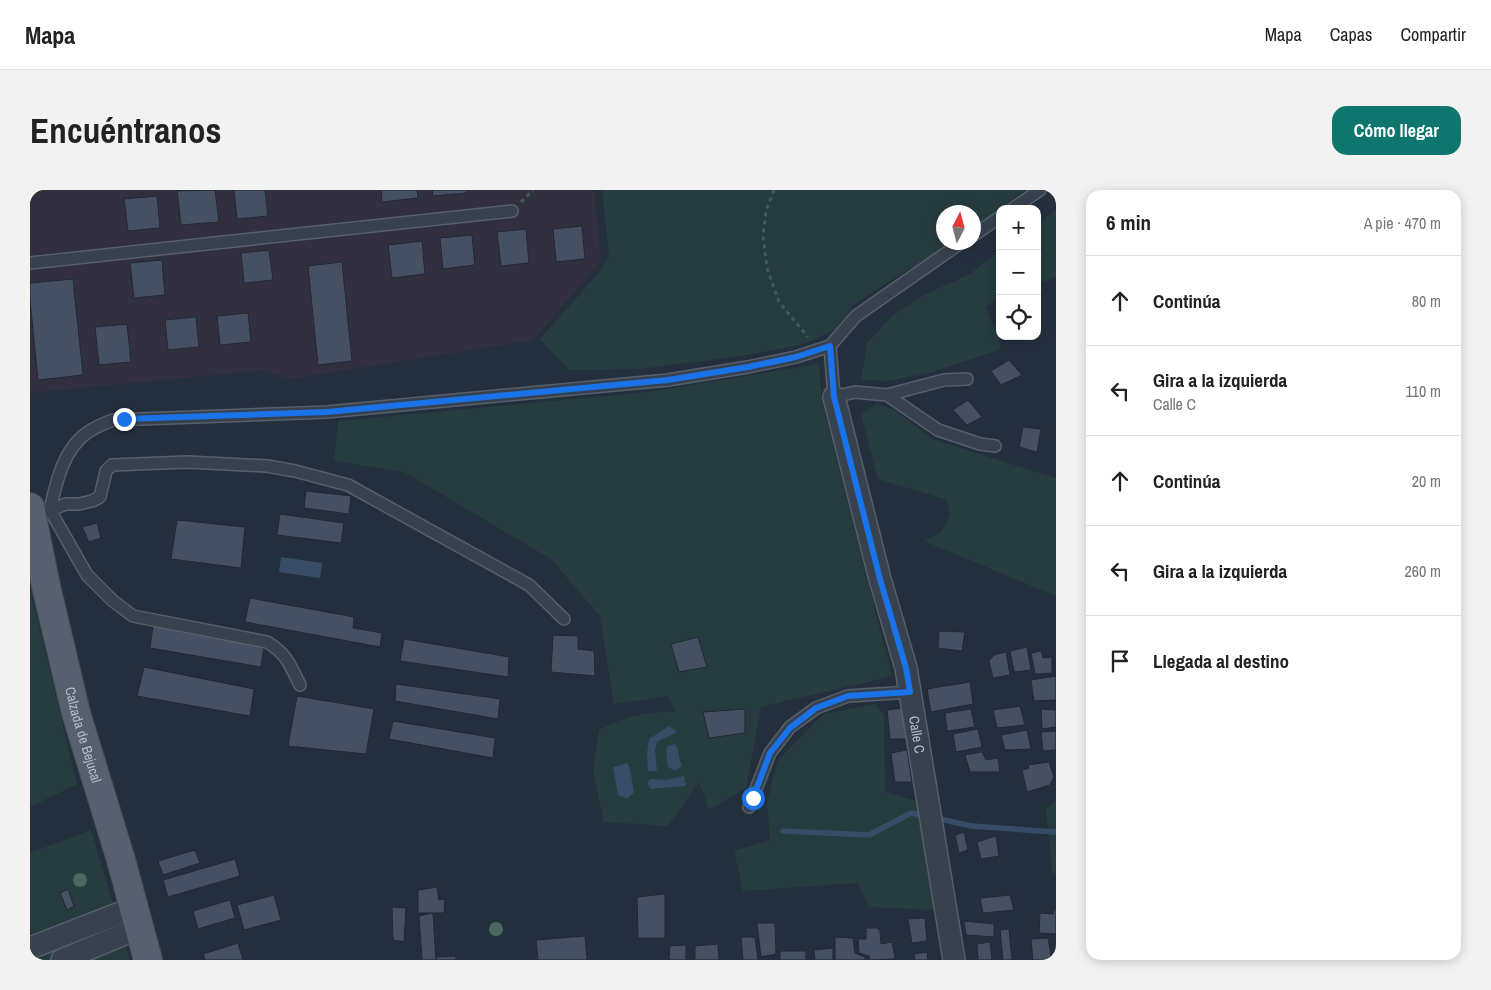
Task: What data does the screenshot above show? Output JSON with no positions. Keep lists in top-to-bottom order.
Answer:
{
  "streets": {
    "main road": ["Calzada de Bejucal"],
    "street": ["Calle C"]
  },
  "north": "top",
  "page": {
    "header": "Mapa",
    "nav": ["Mapa", "Capas", "Compartir"],
    "buttons": "Cómo llegar",
    "title": "Encuéntranos",
    "heading": ["6 min", "A pie · 470 m"],
    "map_buttons": ["+", "−"],
    "list": [
      ["Continúa", "80 m"],
      ["Gira a la izquierda", "Calle C", "110 m"],
      ["Continúa", "20 m"],
      ["Gira a la izquierda", "260 m"],
      "Llegada al destino"
    ]
  }
}
